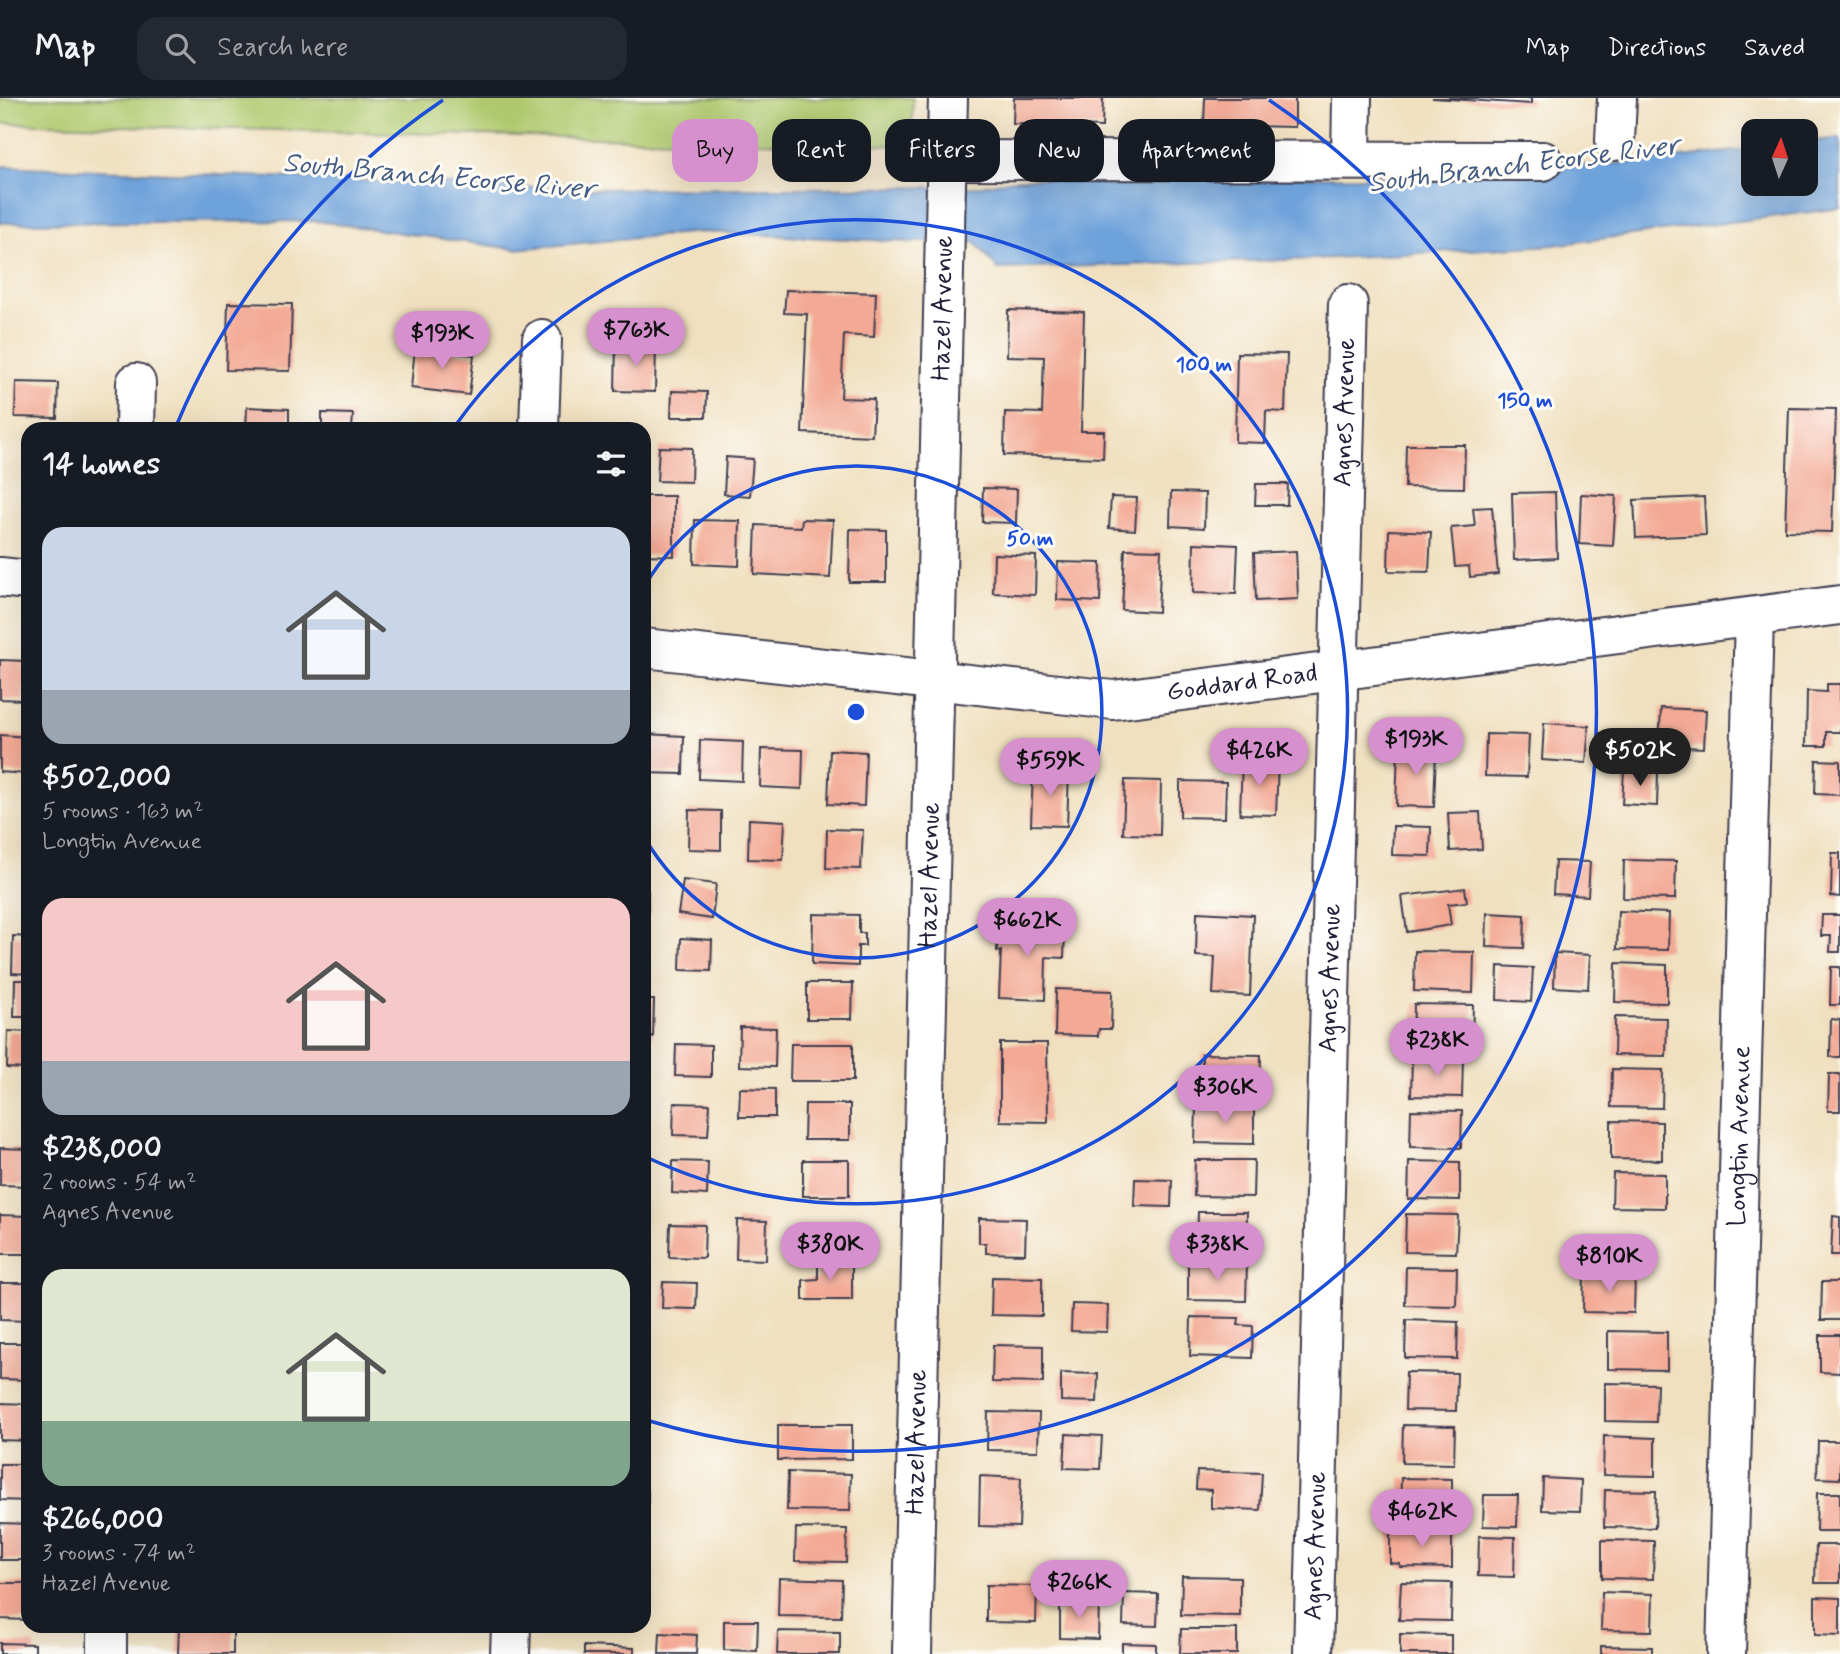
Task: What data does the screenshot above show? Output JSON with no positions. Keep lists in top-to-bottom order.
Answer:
{
  "streets": {
    "street": [
      "Hazel Avenue",
      "Agnes Avenue",
      "Goddard Road",
      "Longtin Avenue"
    ]
  },
  "crossings": [
    ["Hazel Avenue", "Goddard Road"],
    ["Agnes Avenue", "Goddard Road"],
    ["Goddard Road", "Longtin Avenue"]
  ],
  "water": ["South Branch Ecorse River"],
  "north": "top",
  "page": {
    "header": "Map",
    "search": "Search here",
    "nav": ["Map", "Directions", "Saved"],
    "chip": [
      "Buy",
      "Rent",
      "Filters",
      "New",
      "Apartment"
    ],
    "price": [
      "$763K",
      "$193K",
      "$193K",
      "$426K",
      "$502K",
      "$559K",
      "$662K",
      "$238K",
      "$306K",
      "$380K",
      "$338K",
      "$810K",
      "$462K",
      "$266K"
    ],
    "heading": "14 homes",
    "list": [
      {
        "name": "$502,000",
        "note": "5 rooms · 163 m² · Longtin Avenue"
      },
      {
        "name": "$238,000",
        "note": "2 rooms · 54 m² · Agnes Avenue"
      },
      {
        "name": "$266,000",
        "note": "3 rooms · 74 m² · Hazel Avenue"
      }
    ]
  },
  "rings": ["100 m", "150 m", "50 m"]
}
